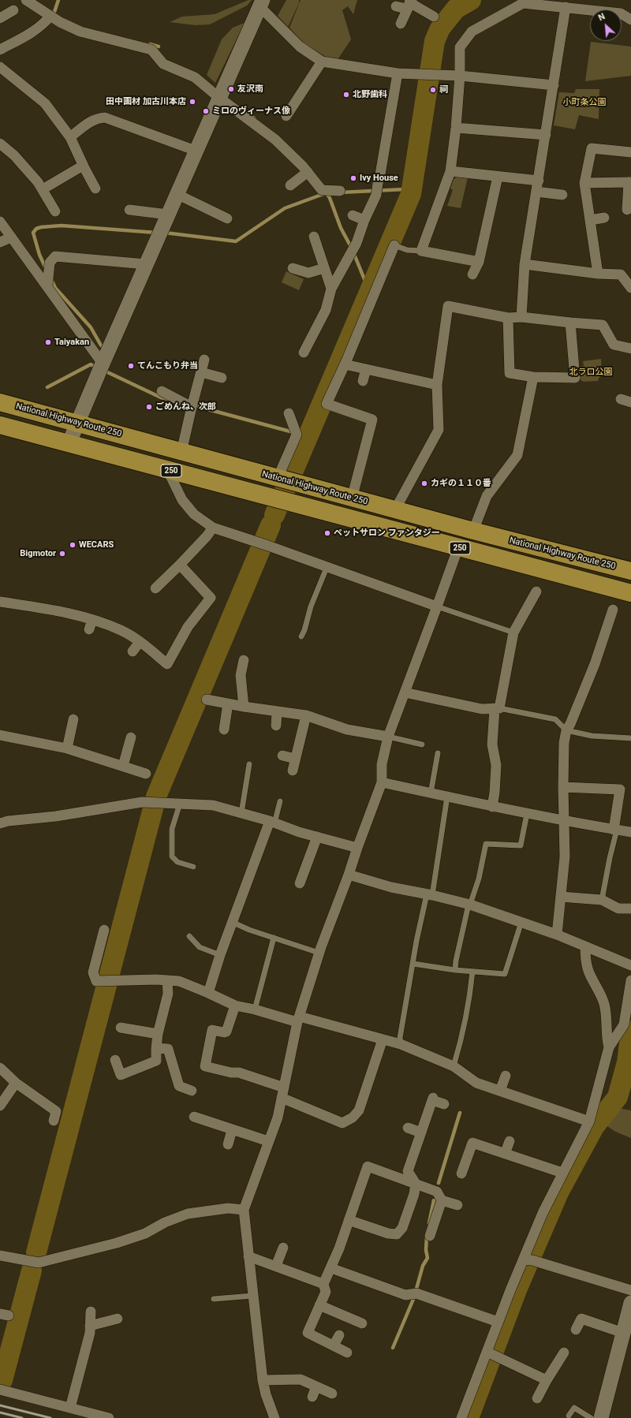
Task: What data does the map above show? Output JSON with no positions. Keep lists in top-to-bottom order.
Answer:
{
  "streets": {
    "highway": ["National Highway Route 250", "250"]
  },
  "parks": ["小町条公園", "北ラロ公園"],
  "places": [
    "友沢南",
    "祠",
    "北野歯科",
    "田中画材 加古川本店",
    "ミロのヴィーナス像",
    "Ivy House",
    "Taiyakan",
    "てんこもり弁当",
    "ごめんね、次郎",
    "カギの１１０番",
    "ペットサロン ファンタジー",
    "WECARS",
    "Bigmotor"
  ],
  "north": "top left"
}
